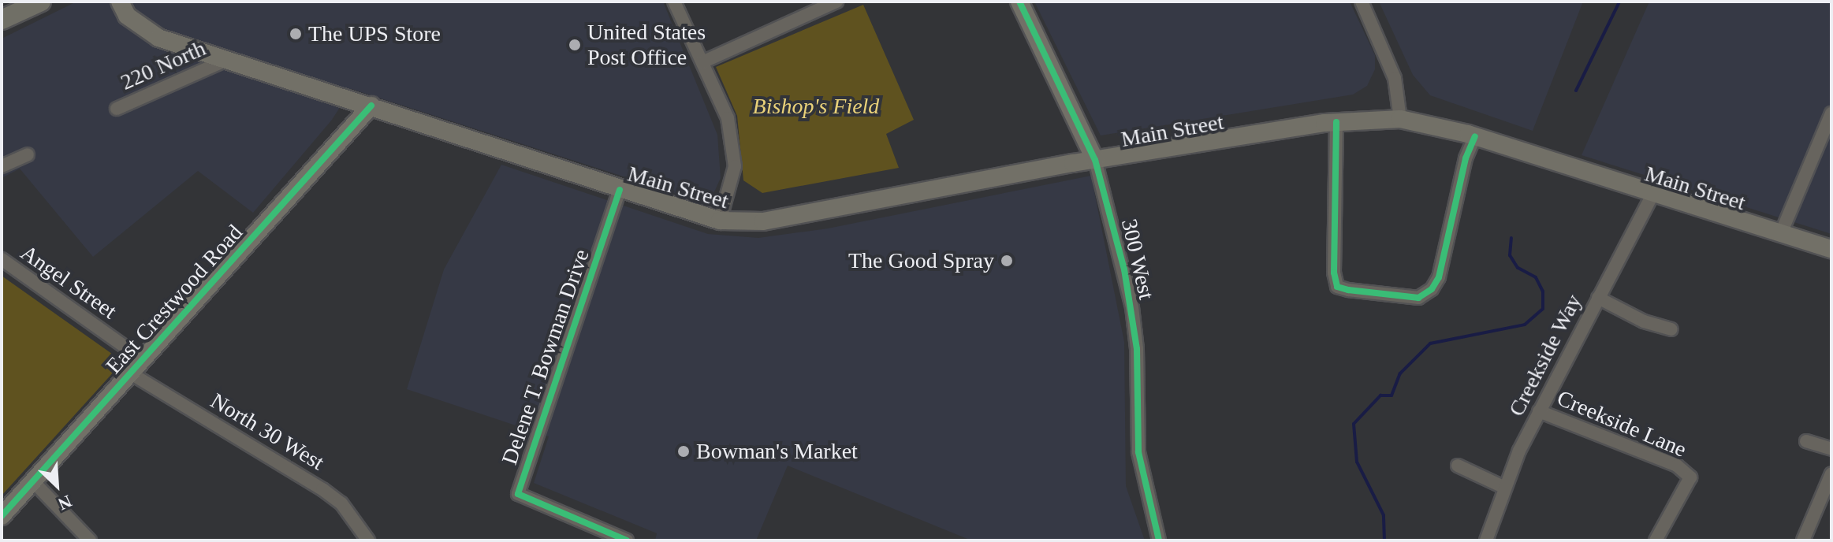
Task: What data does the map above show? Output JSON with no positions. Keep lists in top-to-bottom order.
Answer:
{
  "streets": {
    "main road": ["Main Street", "300 West", "East Crestwood Road"],
    "street": [
      "220 North",
      "Angel Street",
      "Creekside Way",
      "Delene T. Bowman Drive",
      "Creekside Lane",
      "North 30 West"
    ]
  },
  "crossings": [
    ["220 North", "Main Street"],
    ["Main Street", "300 West"],
    ["Main Street", "East Crestwood Road"],
    ["Main Street", "Creekside Way"],
    ["Main Street", "Delene T. Bowman Drive"],
    ["Angel Street", "East Crestwood Road"],
    ["East Crestwood Road", "North 30 West"],
    ["Creekside Way", "Creekside Lane"]
  ],
  "parks": ["Bishop's Field"],
  "places": [
    "The UPS Store",
    "United States Post Office",
    "The Good Spray",
    "Bowman's Market"
  ],
  "north": "bottom right"
}
